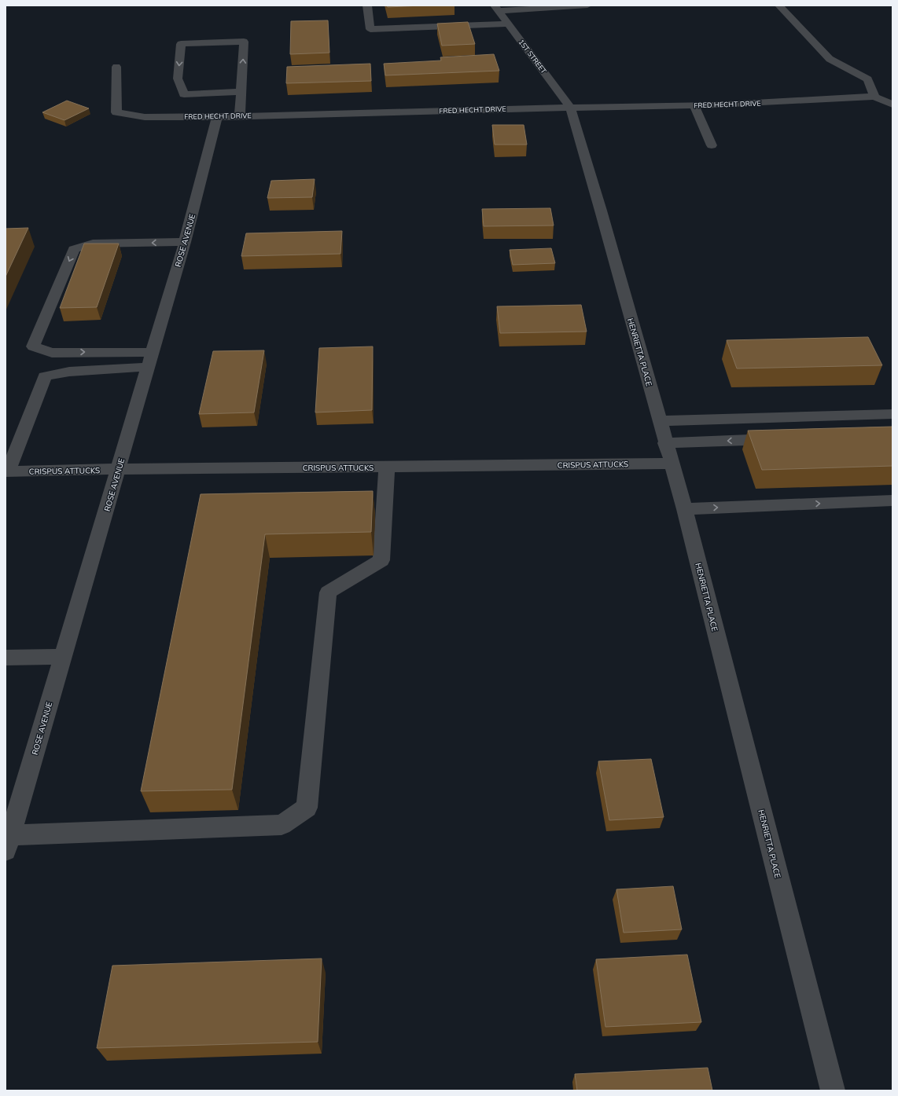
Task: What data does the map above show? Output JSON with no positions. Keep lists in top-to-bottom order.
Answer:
{
  "streets": {
    "street": [
      "1ST STREET",
      "FRED HECHT DRIVE",
      "ROSE AVENUE",
      "HENRIETTA PLACE",
      "CRISPUS ATTUCKS"
    ]
  },
  "crossings": [
    ["1ST STREET", "FRED HECHT DRIVE"],
    ["1ST STREET", "HENRIETTA PLACE"],
    ["FRED HECHT DRIVE", "ROSE AVENUE"],
    ["FRED HECHT DRIVE", "HENRIETTA PLACE"],
    ["ROSE AVENUE", "CRISPUS ATTUCKS"],
    ["HENRIETTA PLACE", "CRISPUS ATTUCKS"]
  ]
}
